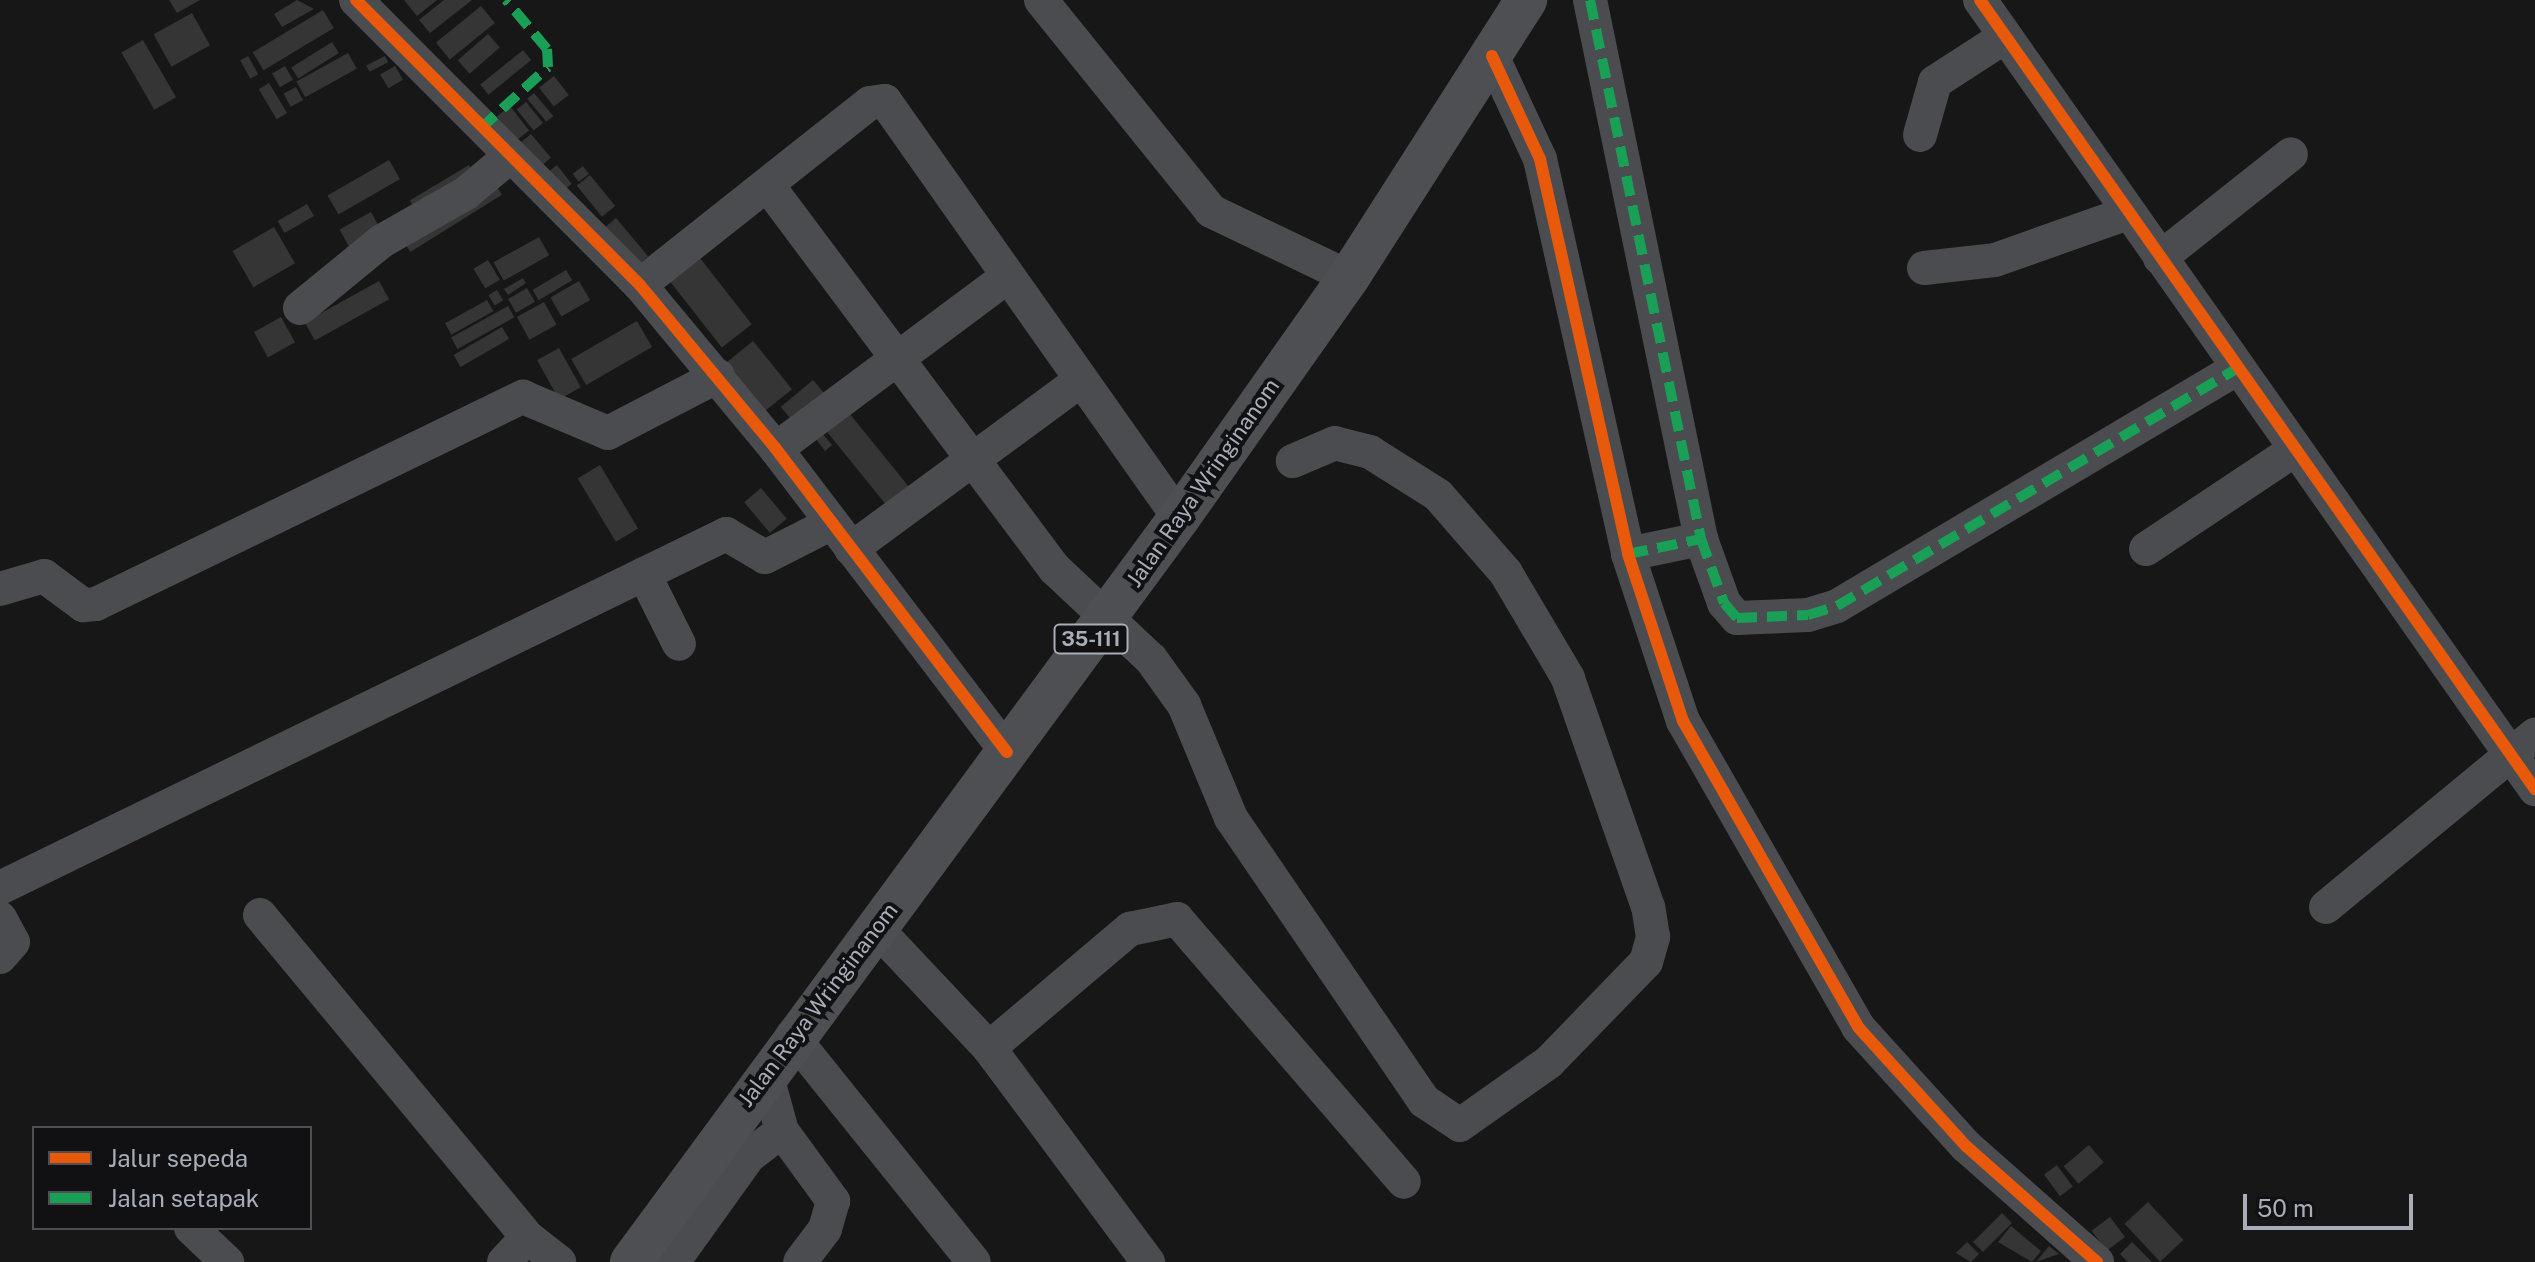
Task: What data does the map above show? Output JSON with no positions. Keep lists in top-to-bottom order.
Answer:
{
  "streets": {
    "main road": ["Jalan Raya Wringinanom", "35-111"]
  },
  "legend": ["Jalur sepeda", "Jalan setapak"],
  "scale_bar": "50 m"
}
